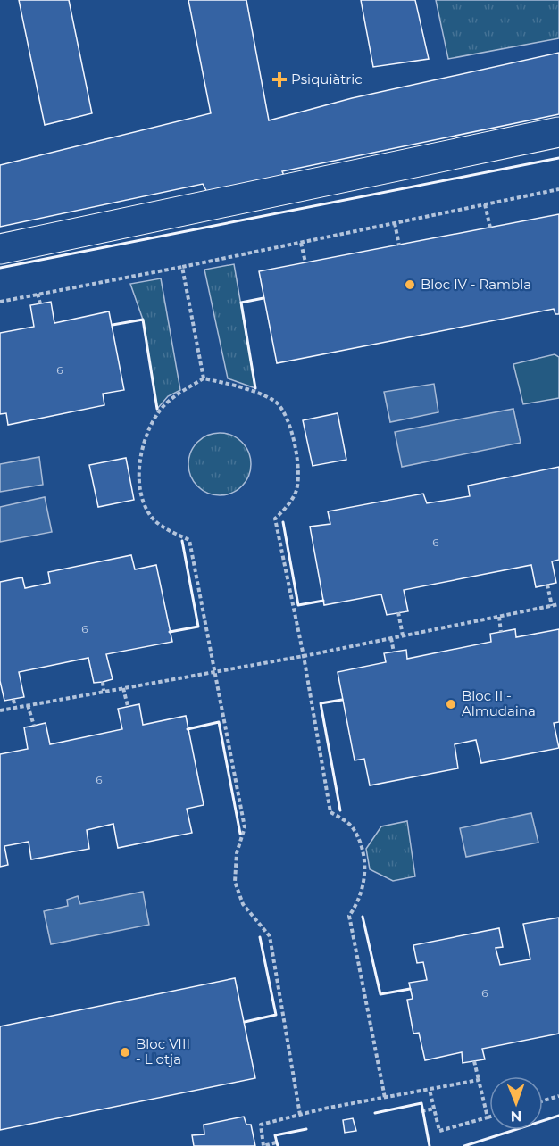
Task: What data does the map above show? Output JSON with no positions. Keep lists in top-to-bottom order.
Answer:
{
  "places": {
    "health": ["Psiquiàtric"],
    "other": ["Bloc IV - Rambla", "Bloc II - Almudaina", "Bloc VIII - Llotja"]
  },
  "house_numbers": [
    "6",
    "6",
    "6",
    "6",
    "6"
  ],
  "north": "bottom"
}
